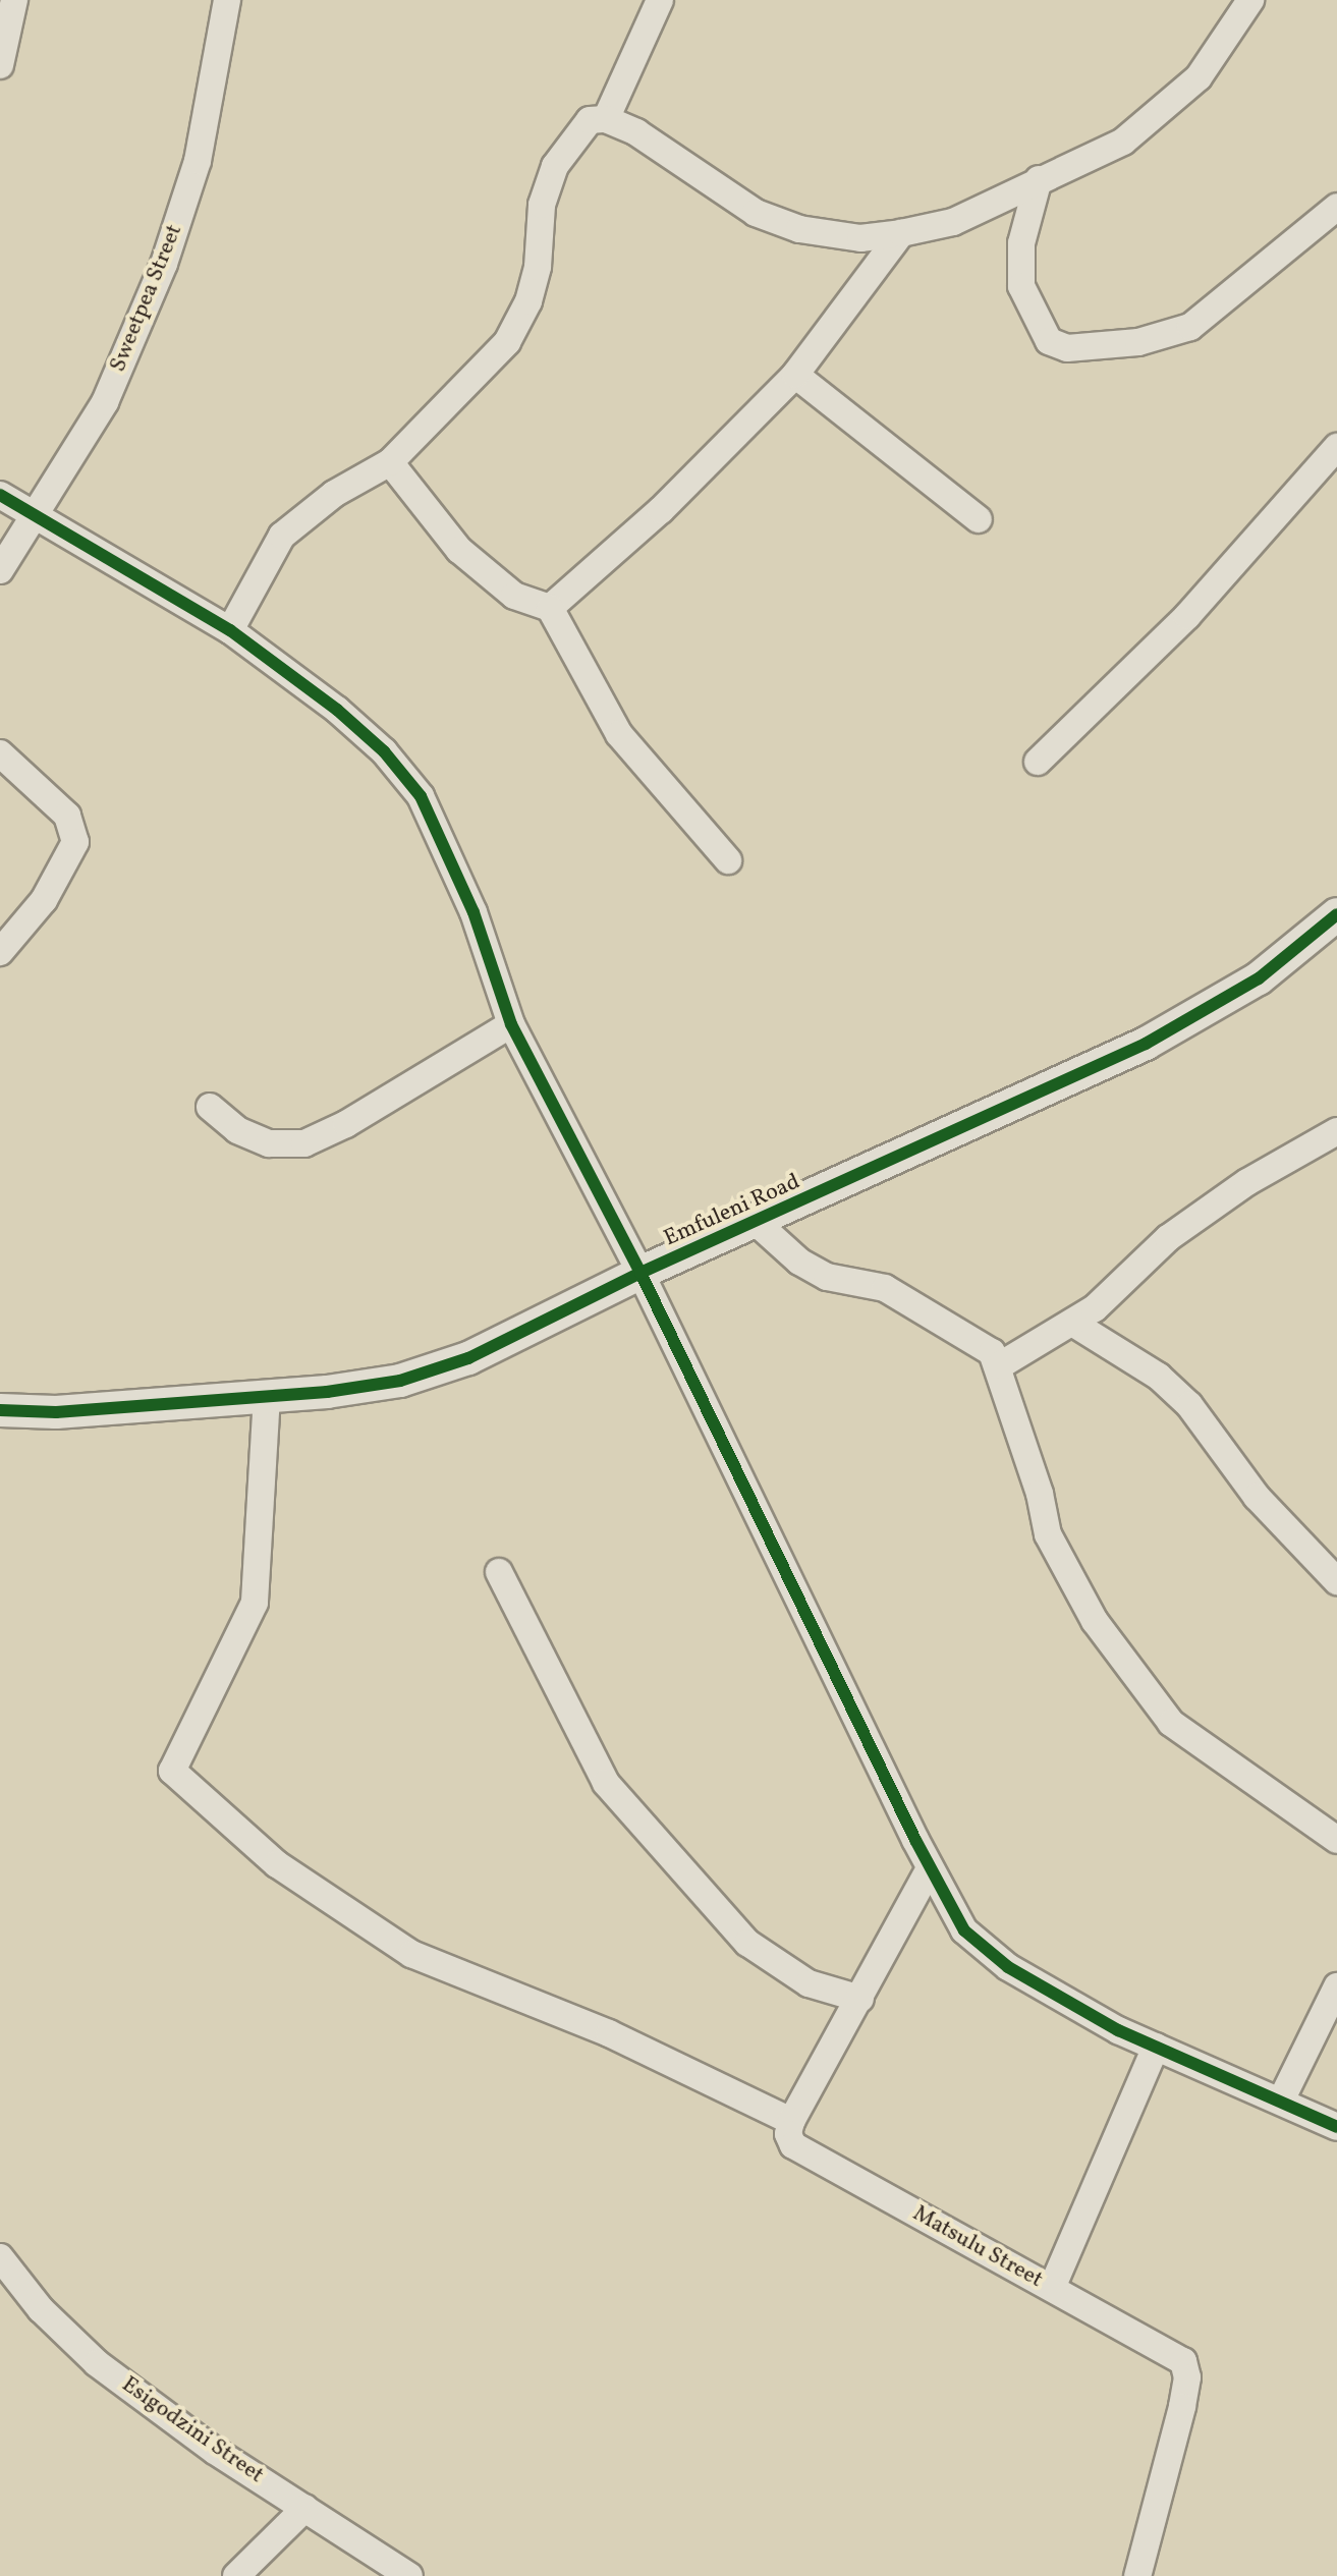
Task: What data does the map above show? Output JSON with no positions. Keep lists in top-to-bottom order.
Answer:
{
  "streets": {
    "street": [
      "Sweetpea Street",
      "Emfuleni Road",
      "Matsulu Street",
      "Esigodzini Street"
    ]
  }
}
